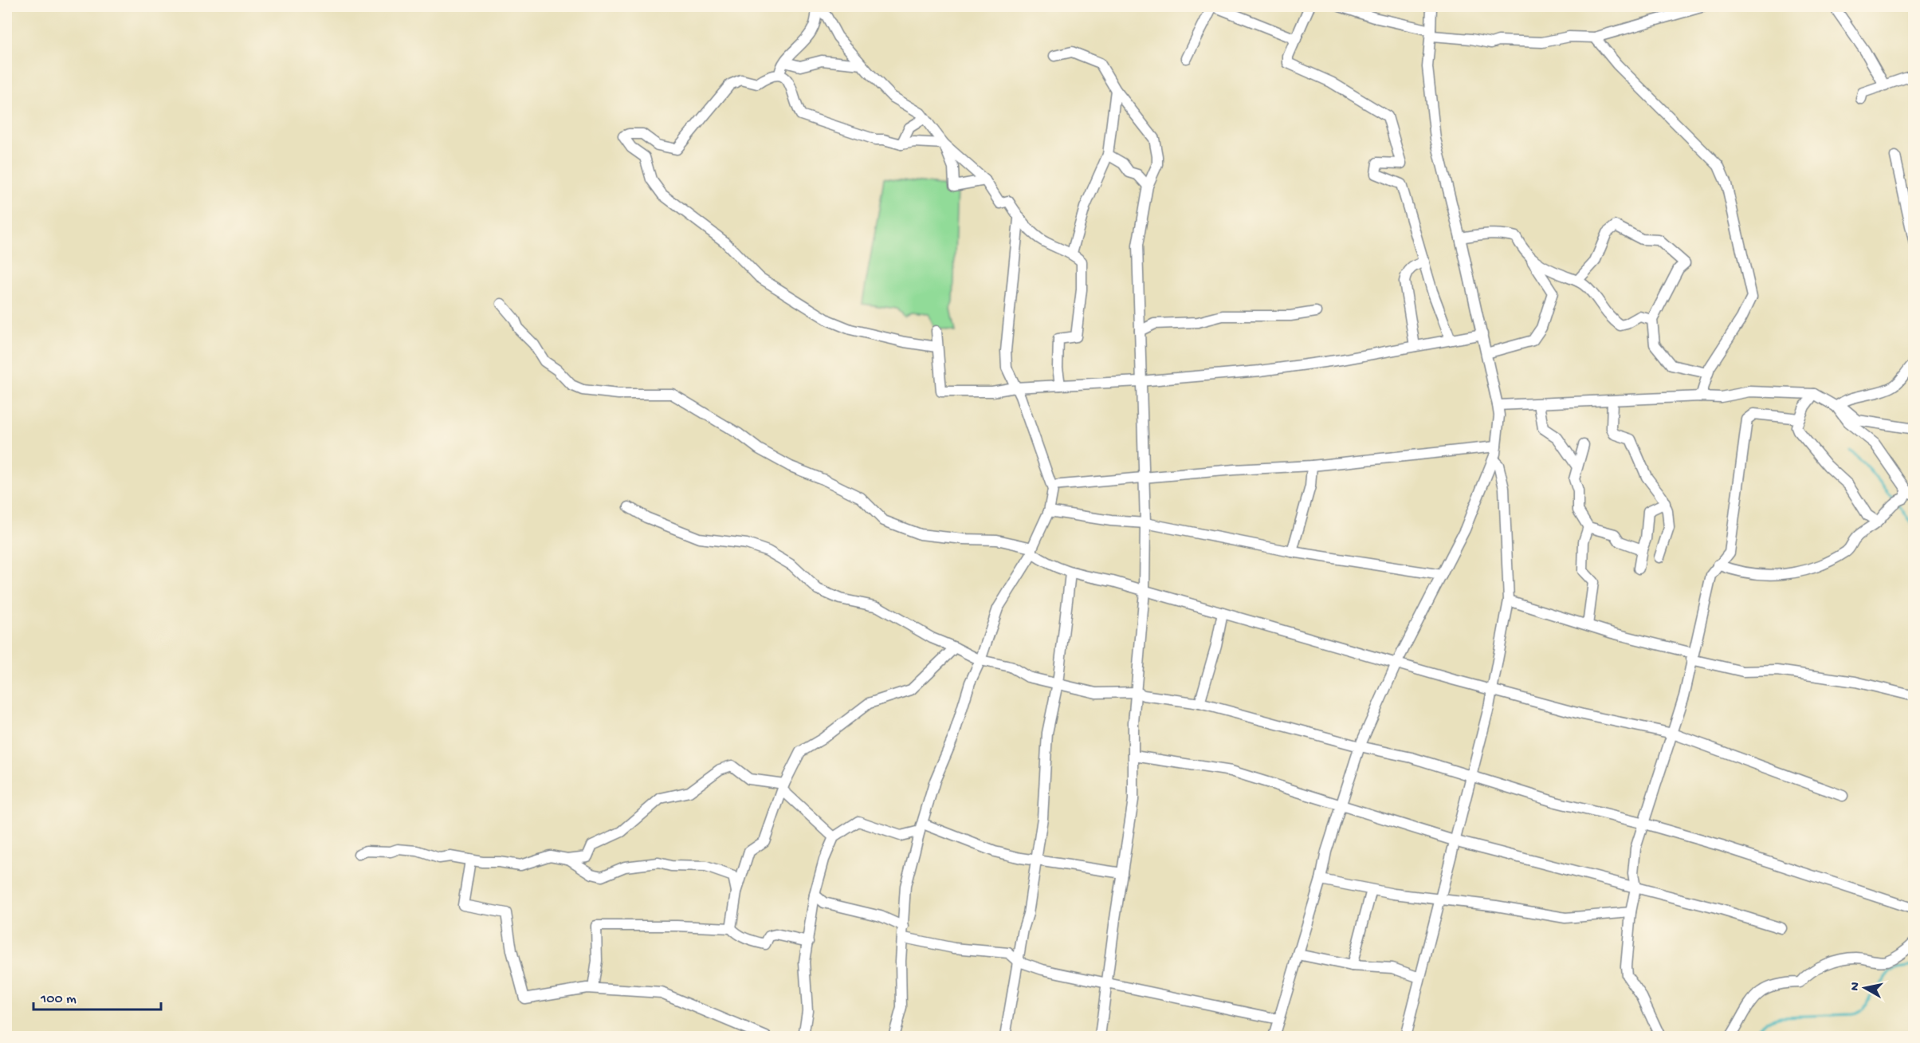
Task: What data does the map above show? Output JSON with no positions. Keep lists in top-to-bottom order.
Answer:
{
  "scale_bar": "100 m",
  "north": "left"
}
